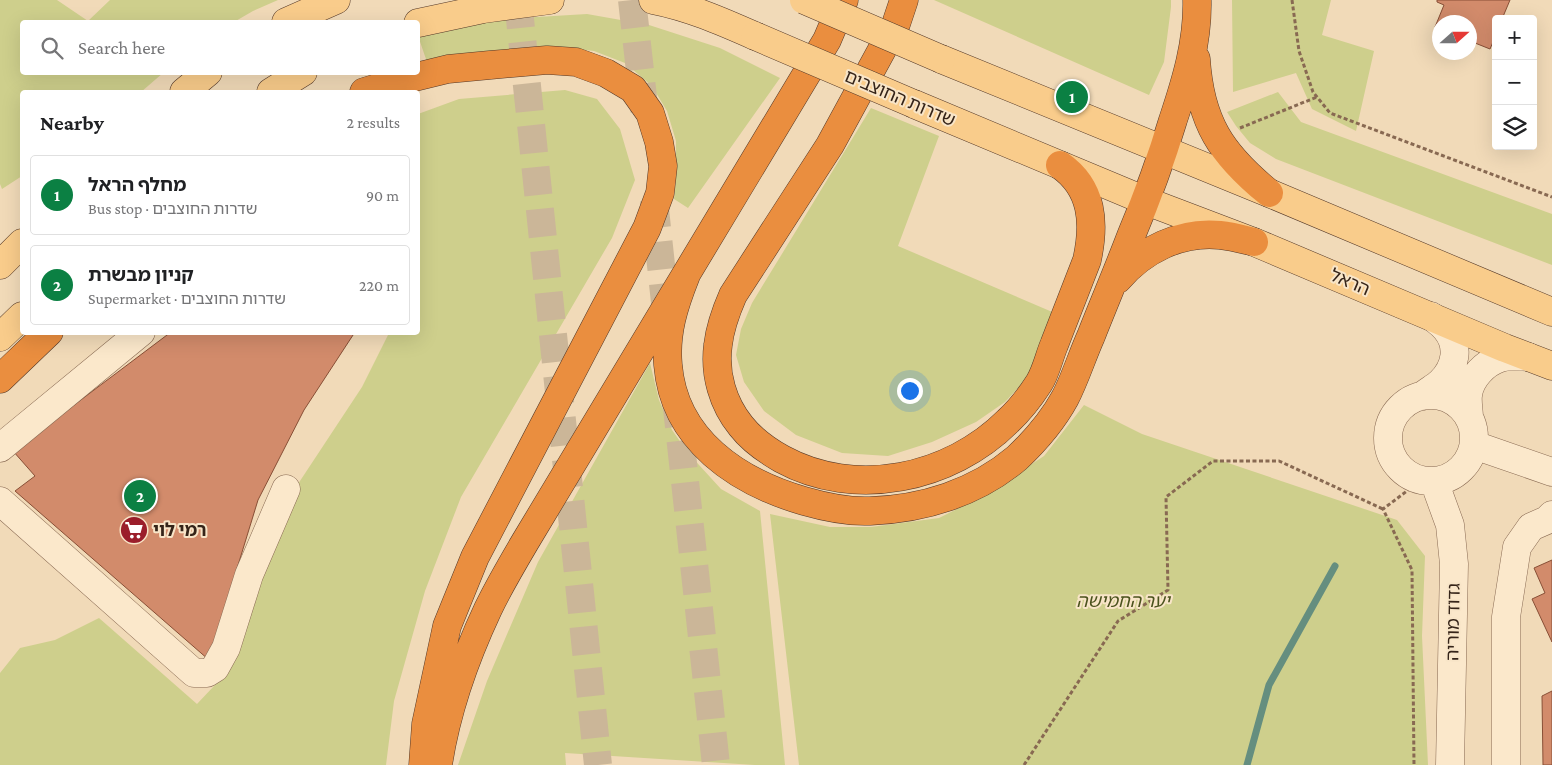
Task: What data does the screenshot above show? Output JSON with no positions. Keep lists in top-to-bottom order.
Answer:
{
  "streets": {
    "main road": ["שדרות החוצבים", "הראל"],
    "street": ["גדוד מוריה"]
  },
  "crossings": [
    ["שדרות החוצבים", "הראל"]
  ],
  "parks": ["יער החמישה"],
  "places": {
    "supermarket": ["רמי לוי"]
  },
  "north": "right",
  "page": {
    "map_buttons": ["+", "−"],
    "search": "Search here",
    "pins": ["1", "2"],
    "heading": ["Nearby", "2 results"],
    "list": [
      {
        "mark": "1",
        "name": "מחלף הראל",
        "note": "Bus stop · שדרות החוצבים",
        "value": "90 m"
      },
      {
        "mark": "2",
        "name": "קניון מבשרת",
        "note": "Supermarket · שדרות החוצבים",
        "value": "220 m"
      }
    ]
  }
}
